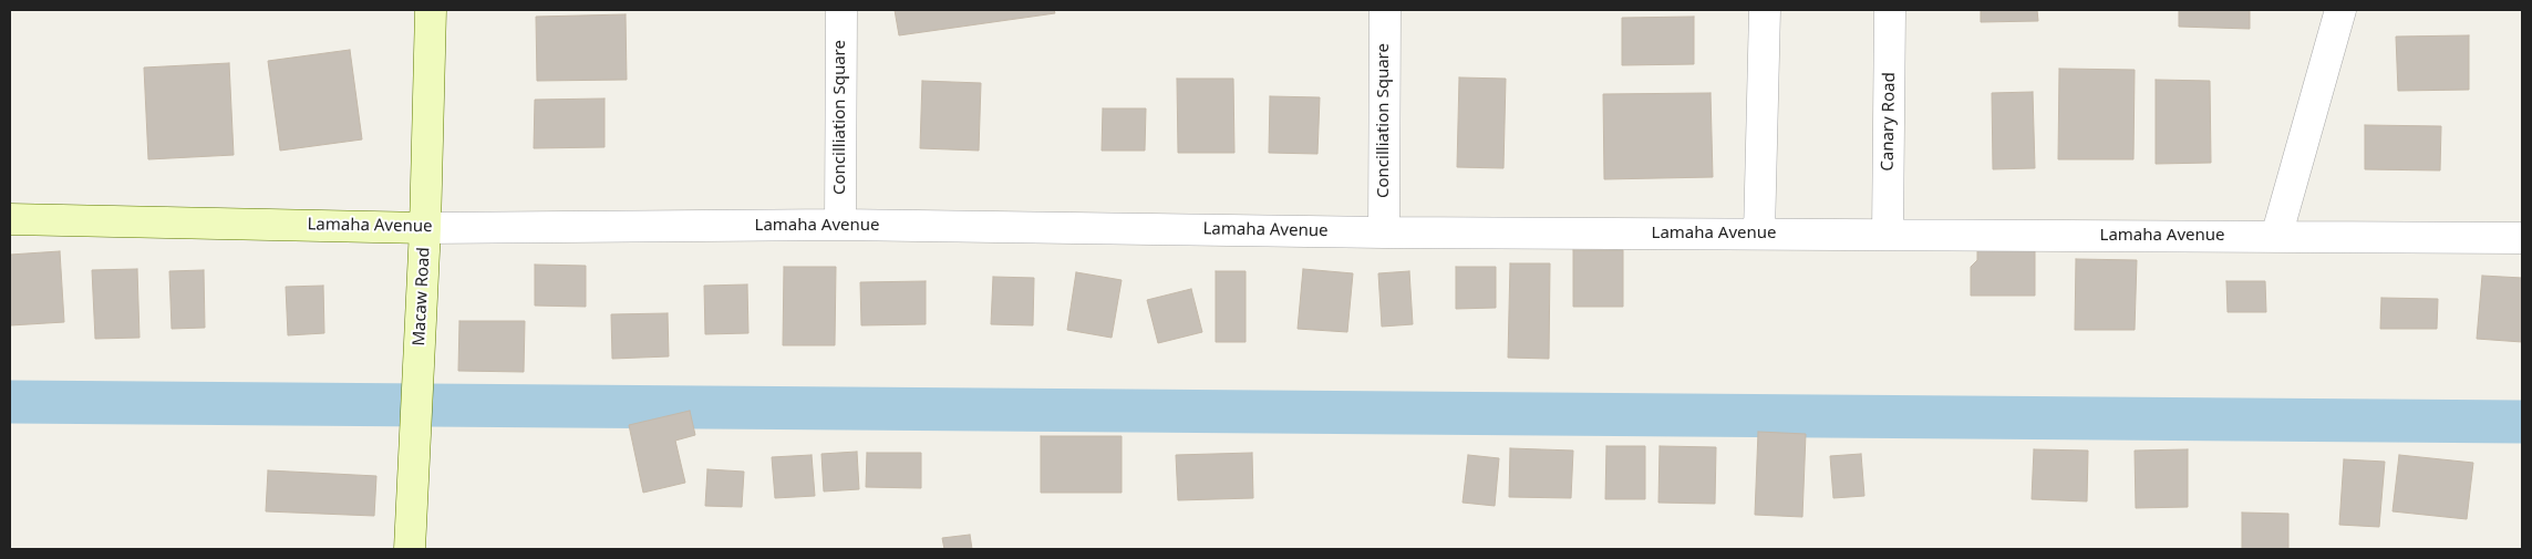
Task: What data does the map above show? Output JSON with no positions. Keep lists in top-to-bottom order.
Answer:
{
  "streets": {
    "street": [
      "Concilliation Square",
      "Canary Road",
      "Lamaha Avenue",
      "Macaw Road"
    ]
  },
  "crossings": [
    ["Concilliation Square", "Lamaha Avenue"],
    ["Canary Road", "Lamaha Avenue"],
    ["Lamaha Avenue", "Macaw Road"]
  ]
}
